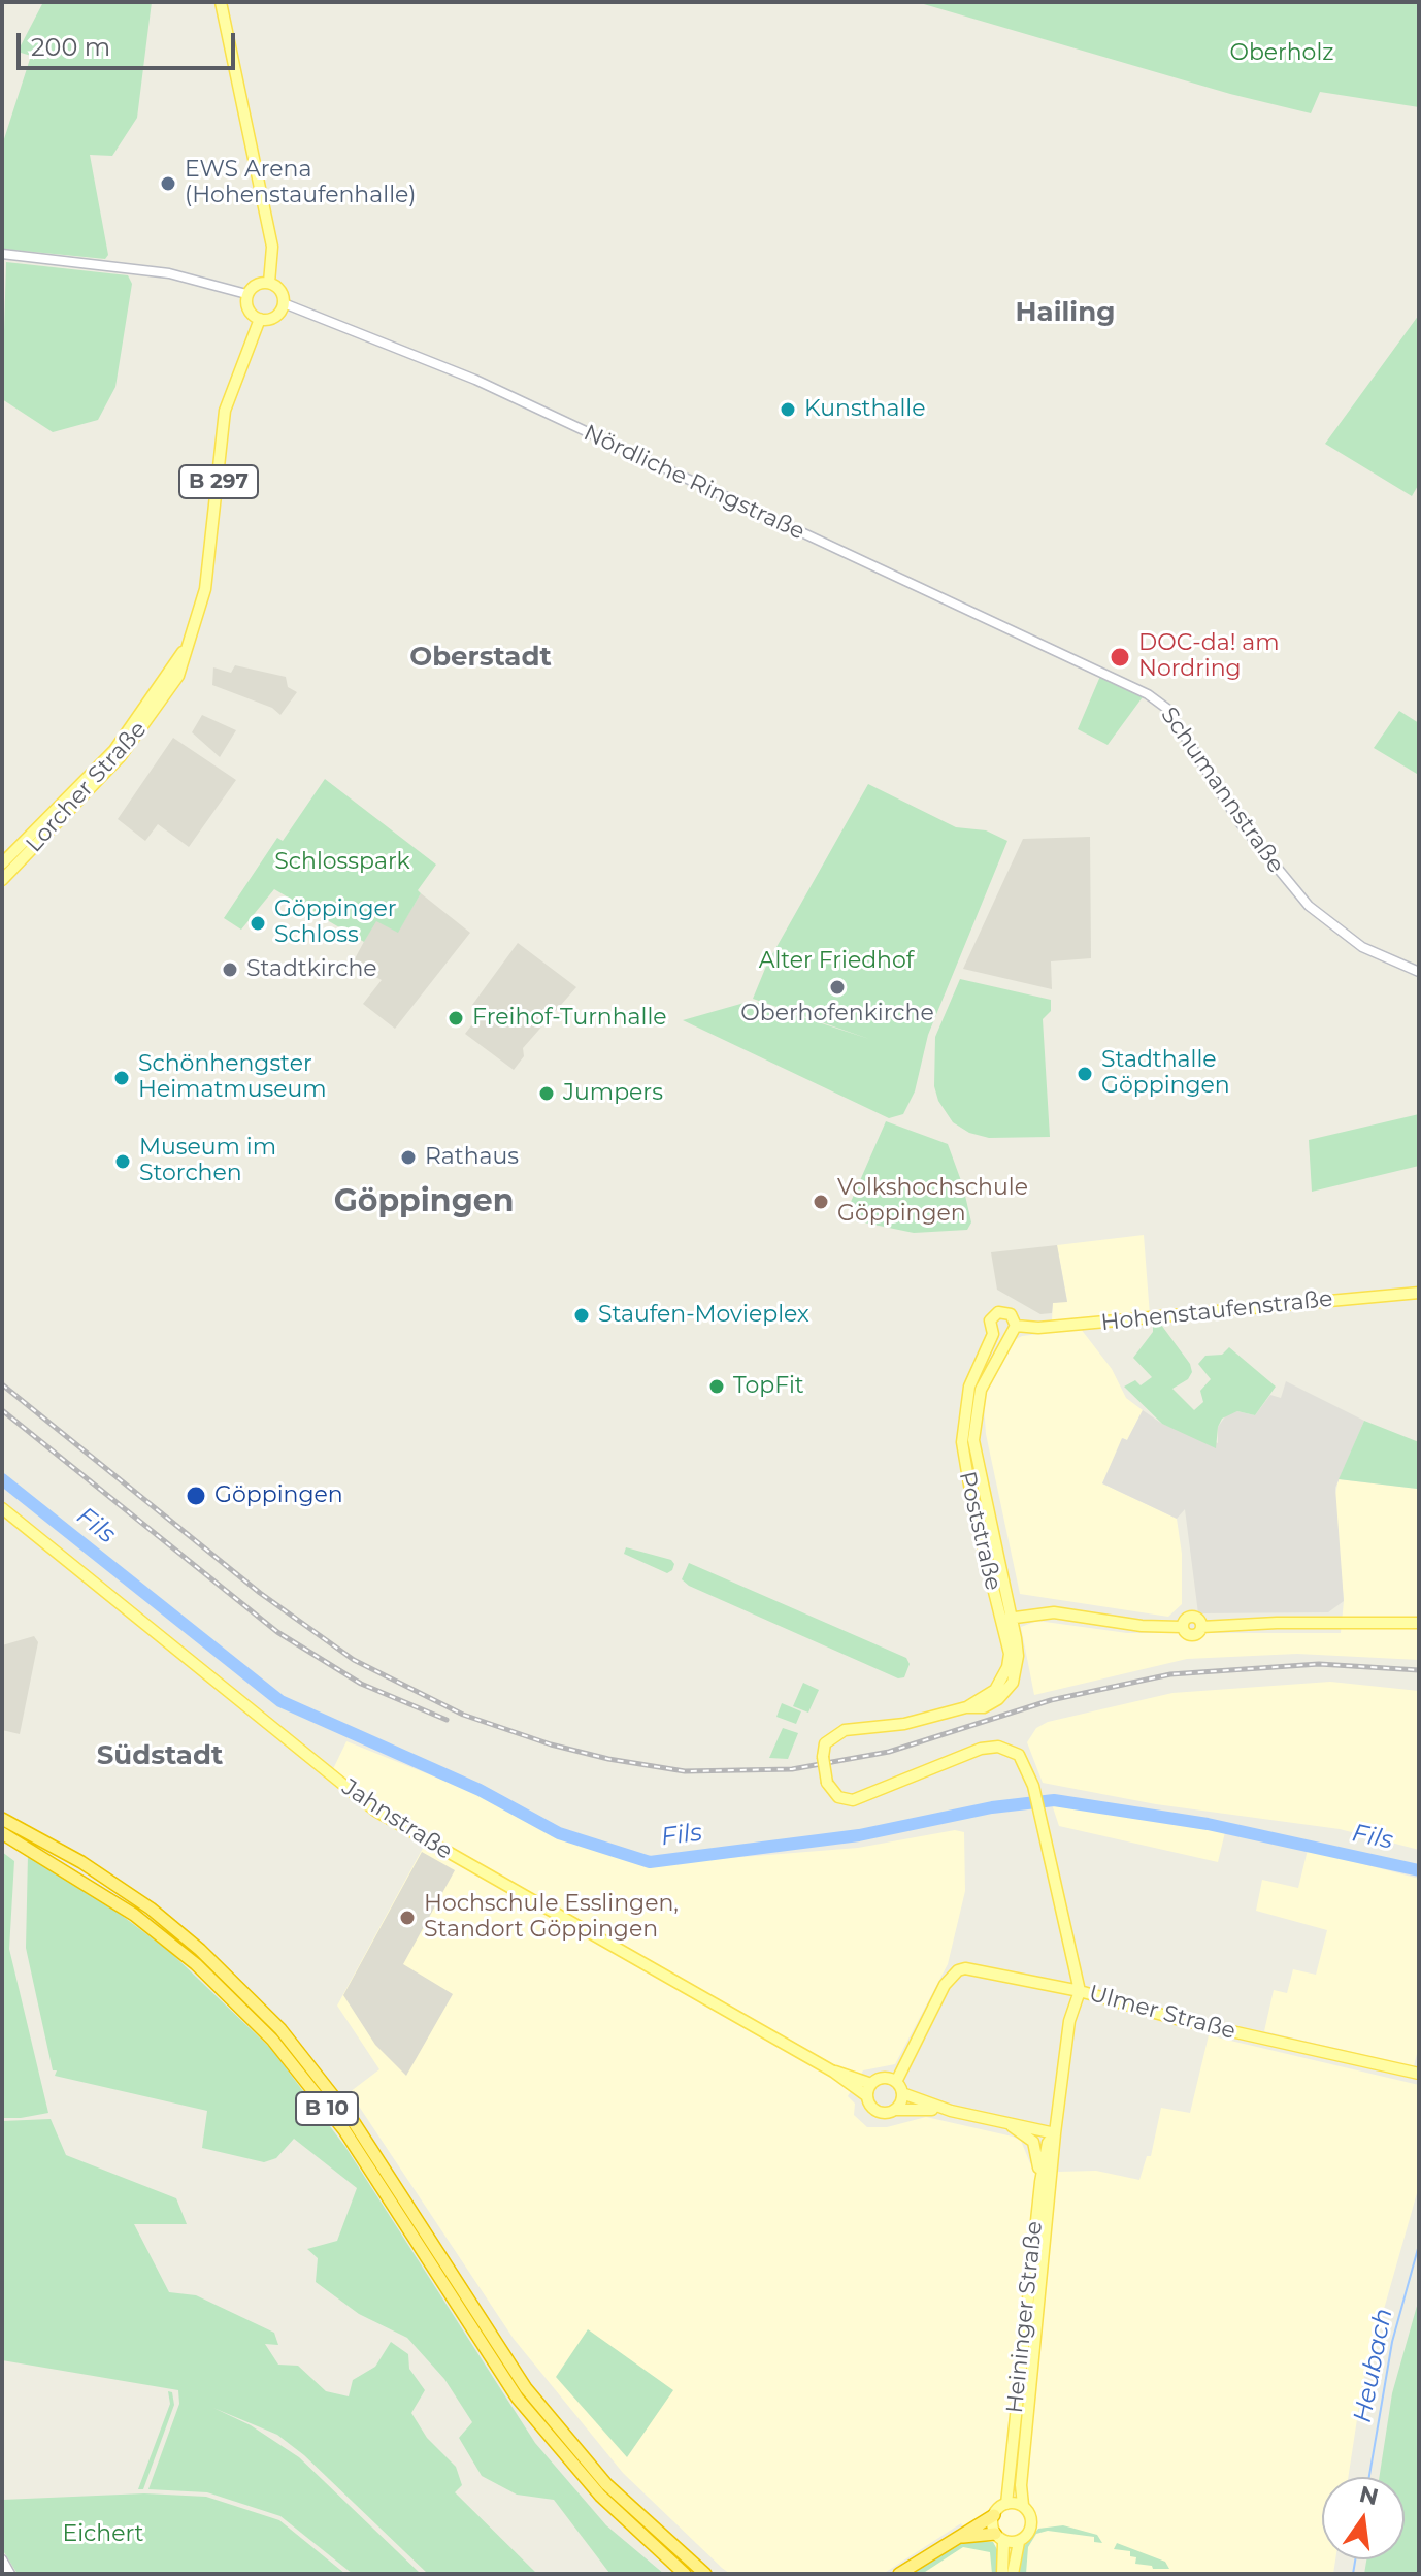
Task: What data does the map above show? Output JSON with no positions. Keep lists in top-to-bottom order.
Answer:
{
  "streets": {
    "highway": ["B 10"],
    "main road": [
      "B 297",
      "Lorcher Straße",
      "Hohenstaufenstraße",
      "Poststraße",
      "Jahnstraße",
      "Ulmer Straße",
      "Heininger Straße"
    ],
    "street": ["Nördliche Ringstraße", "Schumannstraße"]
  },
  "crossings": [
    ["Nördliche Ringstraße", "Lorcher Straße"],
    ["Nördliche Ringstraße", "Schumannstraße"],
    ["Poststraße", "Ulmer Straße"],
    ["Ulmer Straße", "Heininger Straße"]
  ],
  "districts": [
    "Hailing",
    "Oberstadt",
    "Göppingen",
    "Südstadt"
  ],
  "water": ["Fils", "Heubach"],
  "parks": [
    "Oberholz",
    "Schlosspark",
    "Alter Friedhof",
    "Eichert"
  ],
  "places": [
    "EWS Arena (Hohenstaufenhalle)",
    "Kunsthalle",
    "DOC-da! am Nordring",
    "Göppinger Schloss",
    "Stadtkirche",
    "Oberhofenkirche",
    "Freihof-Turnhalle",
    "Stadthalle Göppingen",
    "Schönhengster Heimatmuseum",
    "Jumpers",
    "Rathaus",
    "Museum im Storchen",
    "Volkshochschule Göppingen",
    "Staufen-Movieplex",
    "TopFit",
    "Göppingen",
    "Hochschule Esslingen, Standort Göppingen"
  ],
  "scale_bar": "200 m",
  "north": "top"
}
